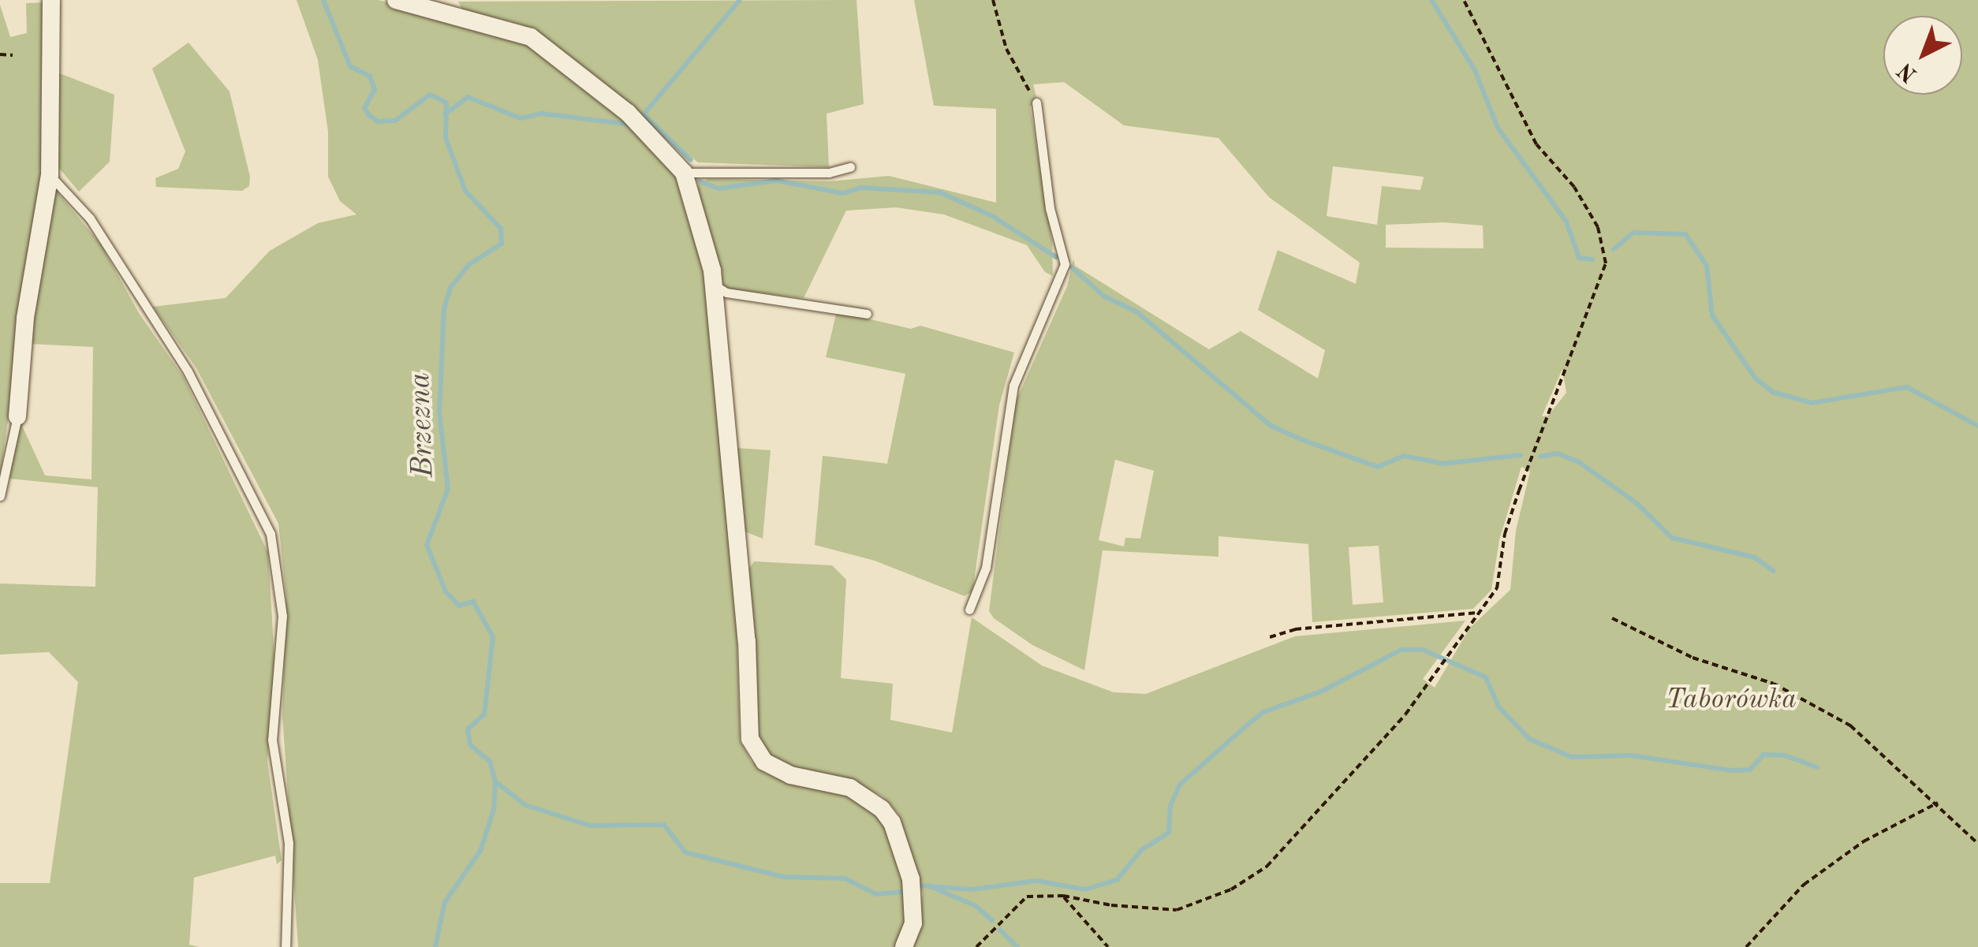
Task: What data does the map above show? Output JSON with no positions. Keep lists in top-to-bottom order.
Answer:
{
  "water": ["Brzezna"],
  "parks": ["Taborówka"],
  "north": "bottom left"
}
